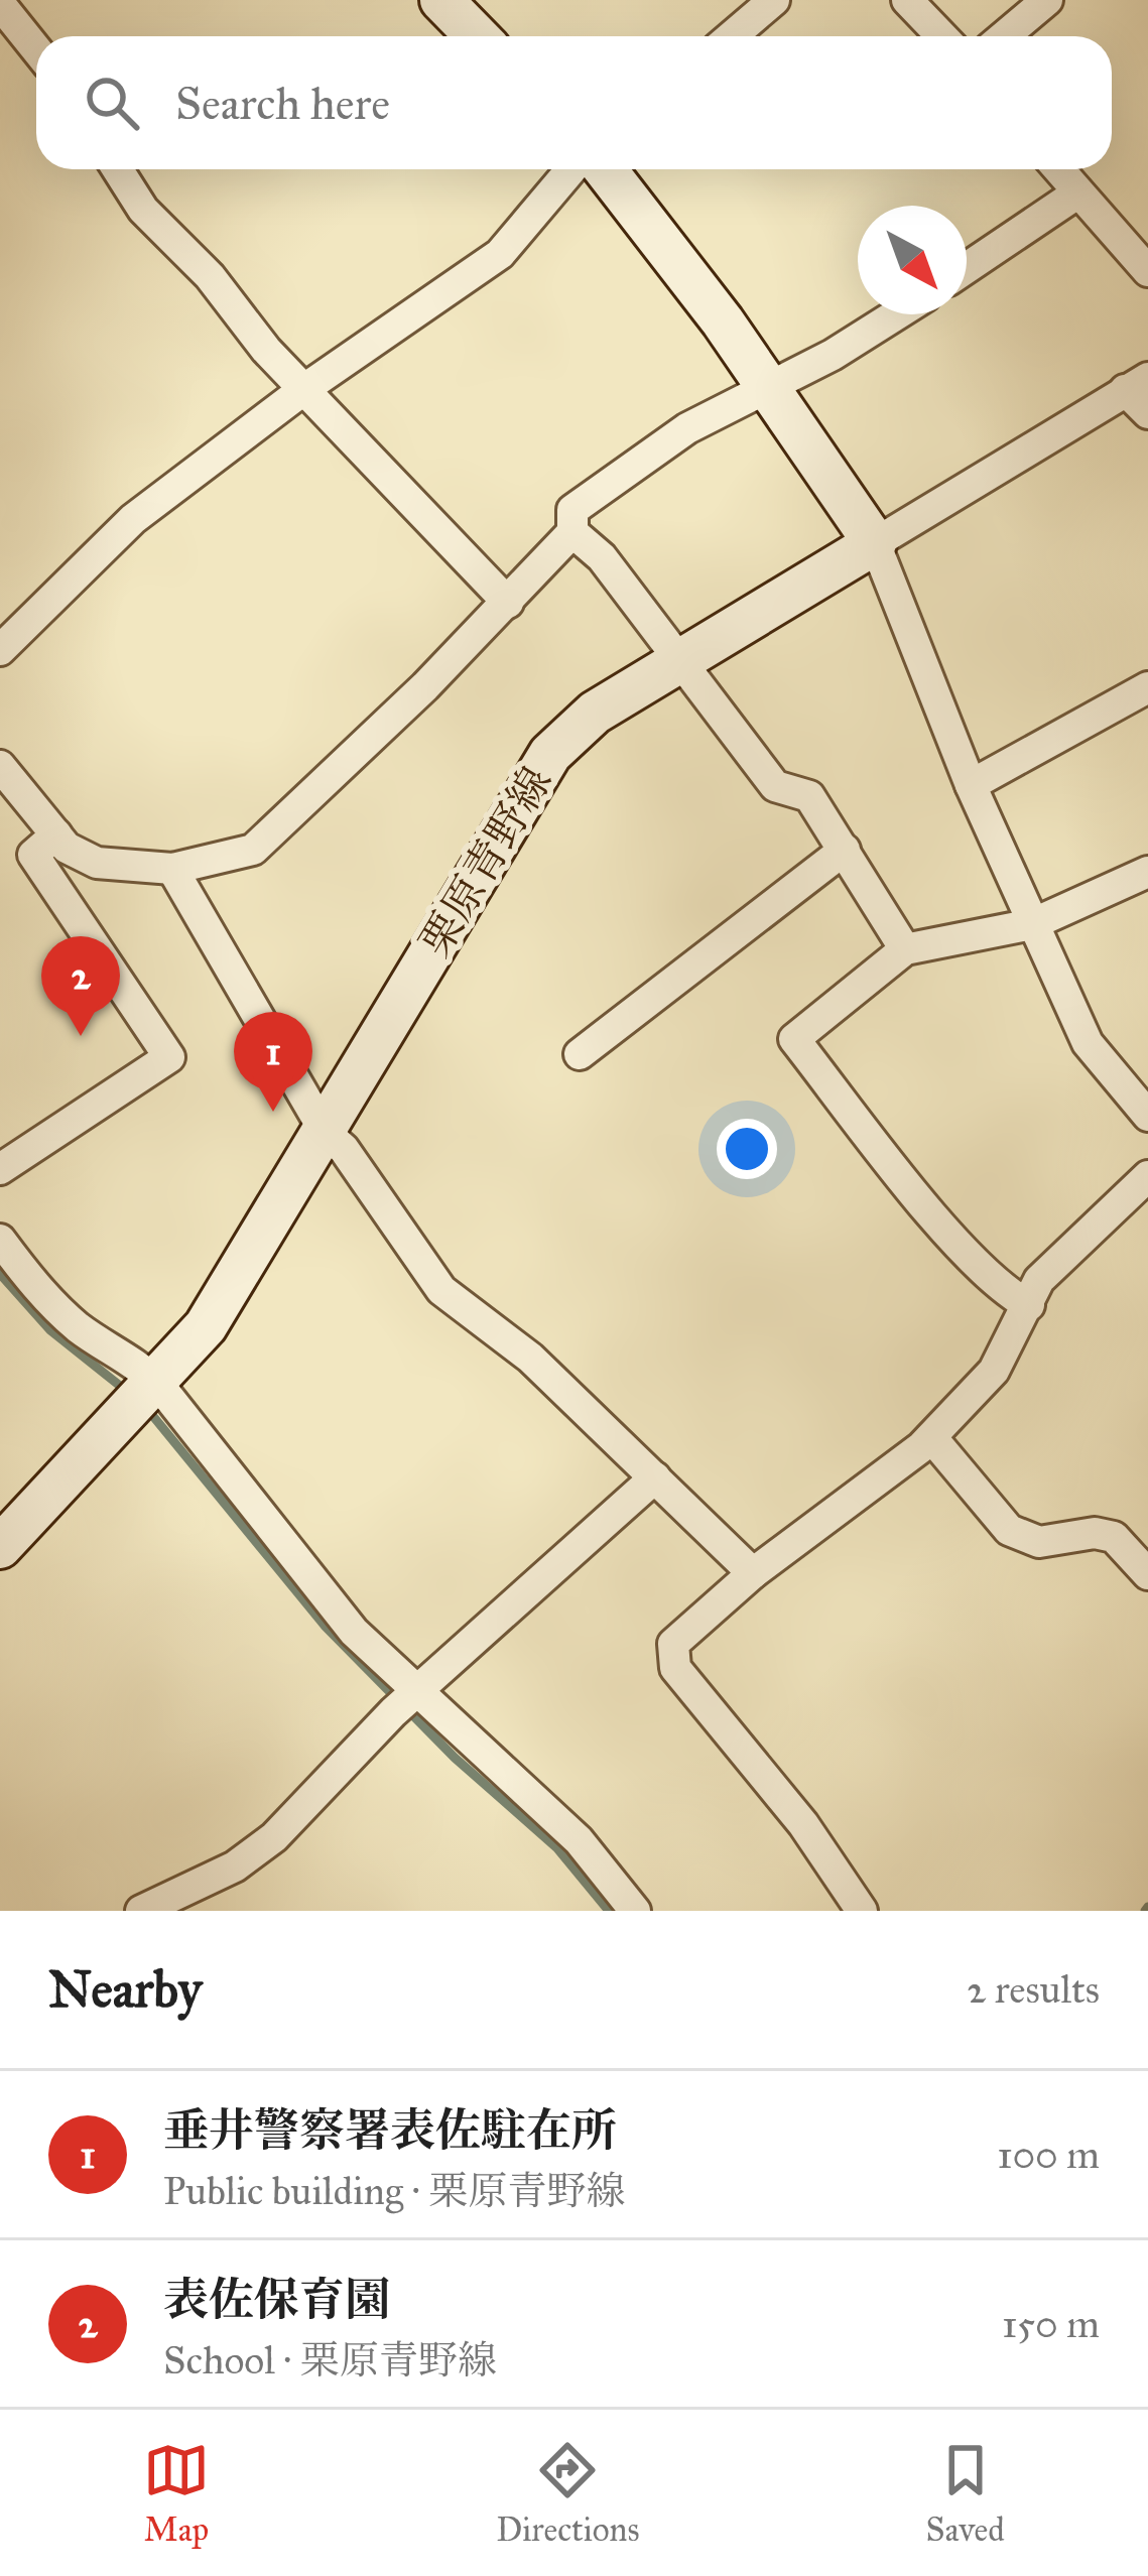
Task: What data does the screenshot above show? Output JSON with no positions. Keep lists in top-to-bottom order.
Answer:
{
  "streets": {
    "main road": ["栗原青野線"]
  },
  "north": "bottom right",
  "page": {
    "search": "Search here",
    "pins": ["2", "1"],
    "heading": ["Nearby", "2 results"],
    "list": [
      {
        "mark": "1",
        "name": "垂井警察署表佐駐在所",
        "note": "Public building · 栗原青野線",
        "value": "100 m"
      },
      {
        "mark": "2",
        "name": "表佐保育園",
        "note": "School · 栗原青野線",
        "value": "150 m"
      }
    ],
    "nav": ["Map", "Directions", "Saved"]
  }
}
